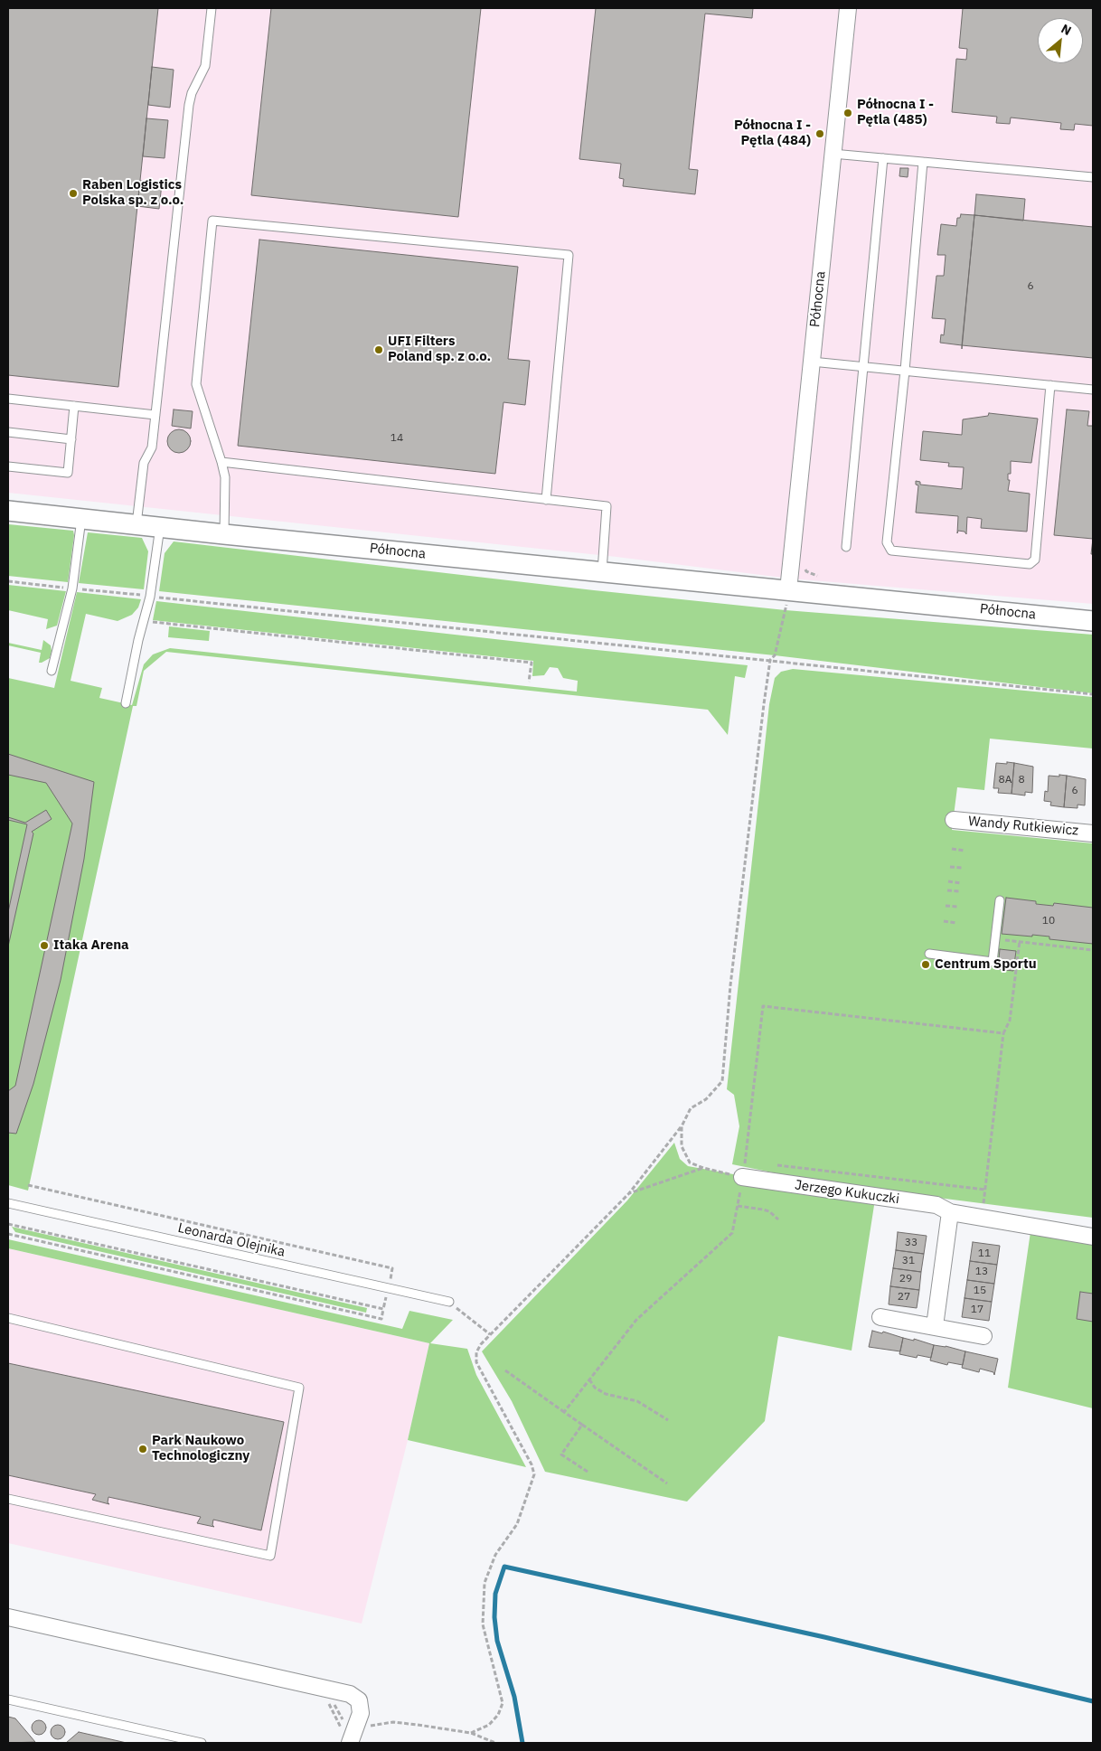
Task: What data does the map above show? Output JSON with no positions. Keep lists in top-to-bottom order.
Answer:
{
  "streets": {
    "street": ["Północna", "Wandy Rutkiewicz", "Jerzego Kukuczki"],
    "lane": ["Leonarda Olejnika"]
  },
  "places": [
    "Północna I - Pętla (485)",
    "Północna I - Pętla (484)",
    "Raben Logistics Polska sp. z o.o.",
    "UFI Filters Poland sp. z o.o.",
    "Itaka Arena",
    "Centrum Sportu",
    "Park Naukowo Technologiczny"
  ],
  "house_numbers": [
    "6",
    "14",
    "8A",
    "8",
    "6",
    "10",
    "33",
    "11",
    "31",
    "13",
    "29",
    "15",
    "27",
    "17"
  ],
  "north": "top right"
}
